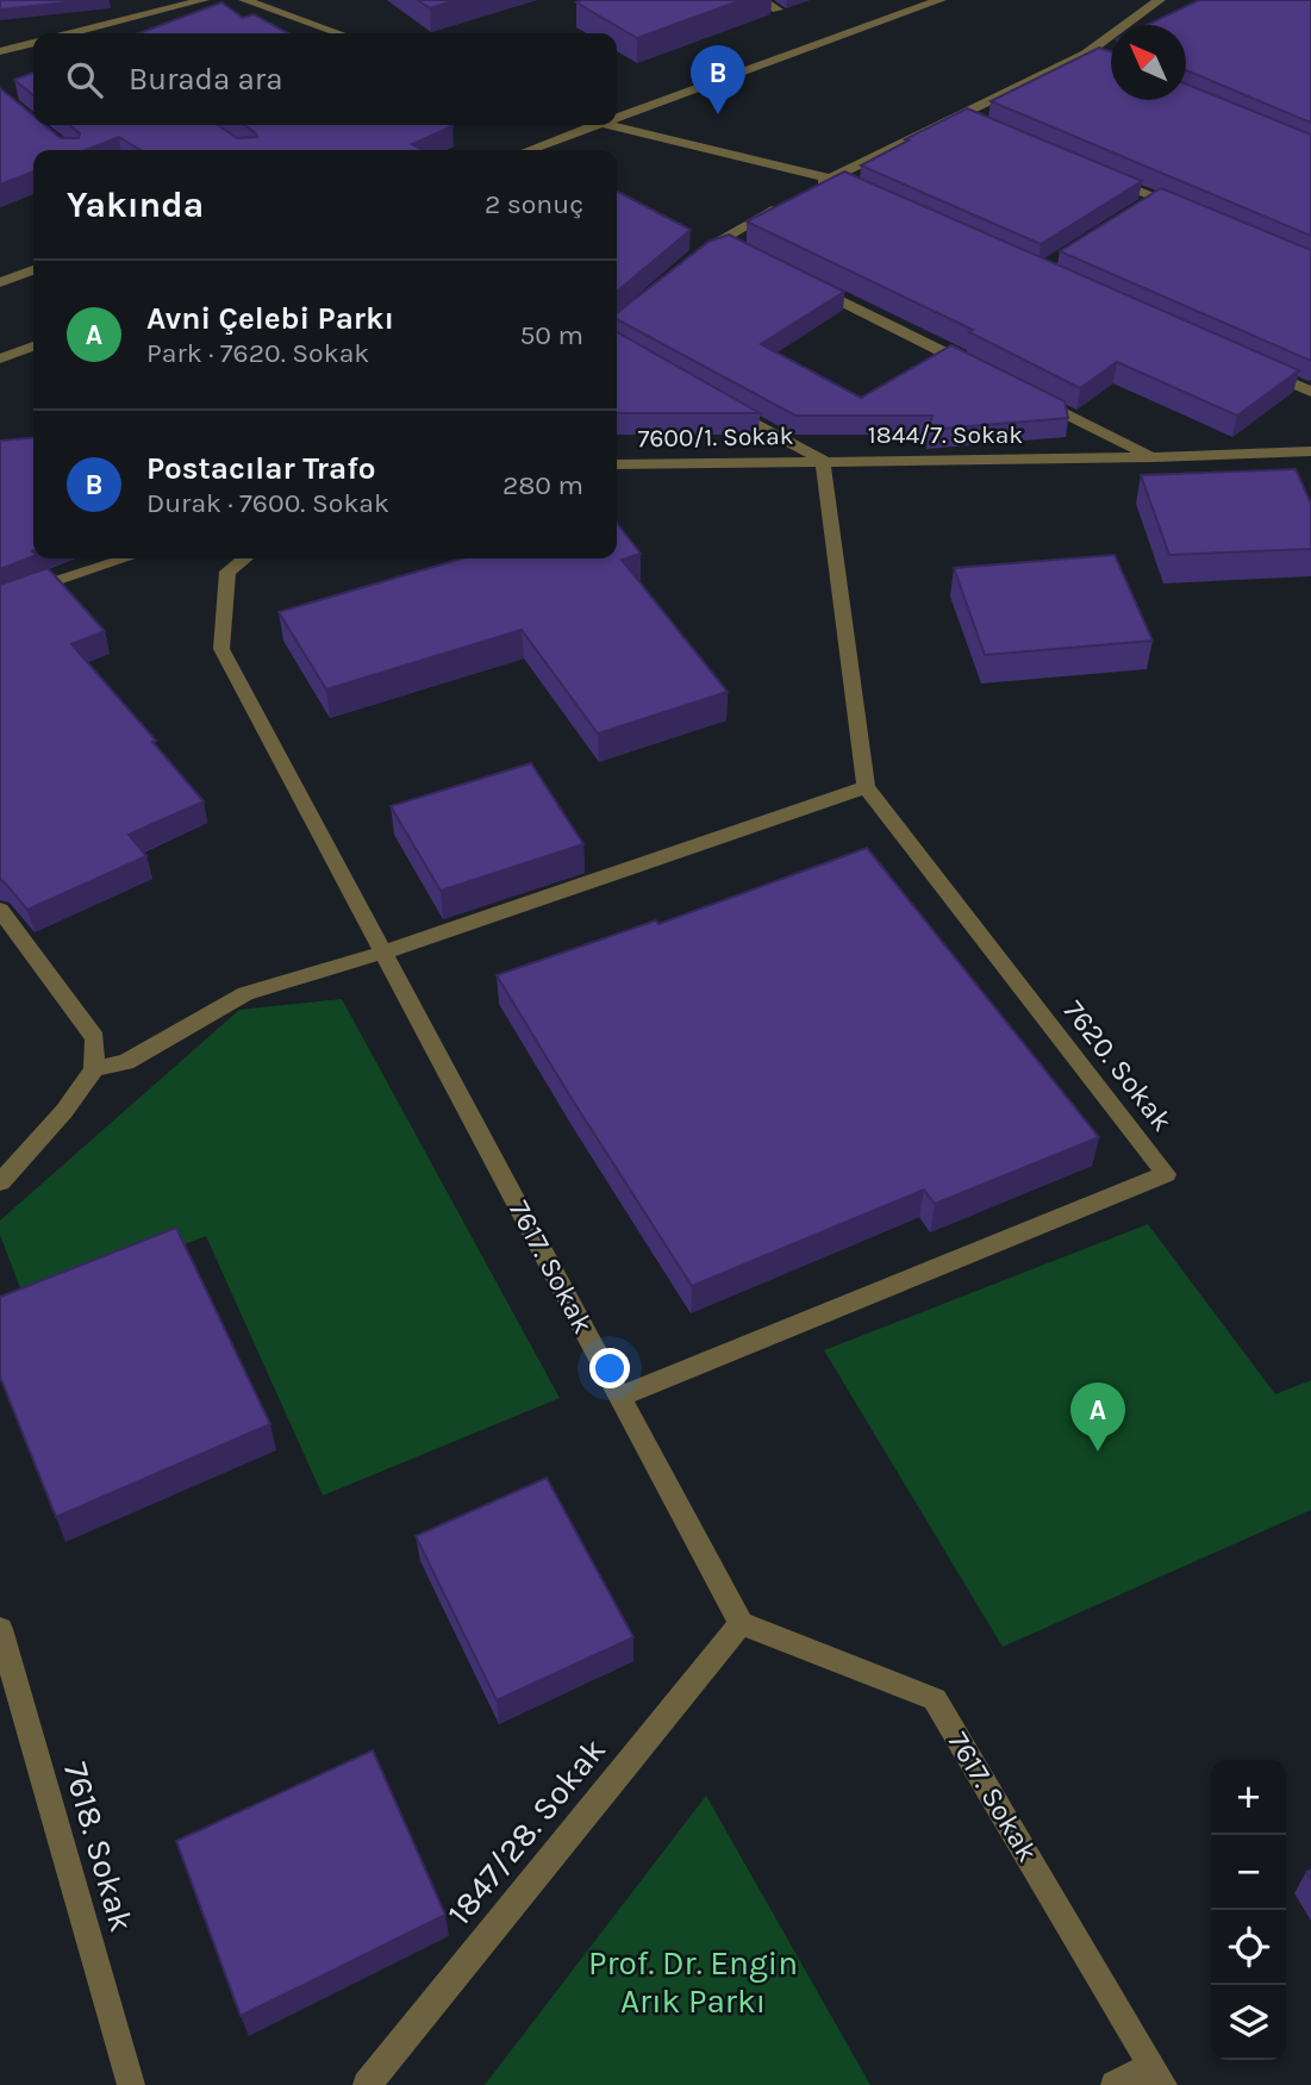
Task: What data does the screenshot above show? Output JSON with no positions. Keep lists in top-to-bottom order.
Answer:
{
  "streets": {
    "street": [
      "1844/7. Sokak",
      "7600/1. Sokak",
      "7620. Sokak",
      "7617. Sokak",
      "1847/28. Sokak",
      "7618. Sokak"
    ]
  },
  "crossings": [
    ["1844/7. Sokak", "7600/1. Sokak"],
    ["7620. Sokak", "7617. Sokak"],
    ["7617. Sokak", "1847/28. Sokak"]
  ],
  "parks": ["Prof. Dr. Engin Arık Parkı"],
  "north": "top left",
  "page": {
    "search": "Burada ara",
    "pins": ["B", "A"],
    "heading": ["Yakında", "2 sonuç"],
    "list": [
      {
        "mark": "A",
        "name": "Avni Çelebi Parkı",
        "note": "Park · 7620. Sokak",
        "value": "50 m"
      },
      {
        "mark": "B",
        "name": "Postacılar Trafo",
        "note": "Durak · 7600. Sokak",
        "value": "280 m"
      }
    ],
    "map_buttons": ["+", "−"]
  }
}
